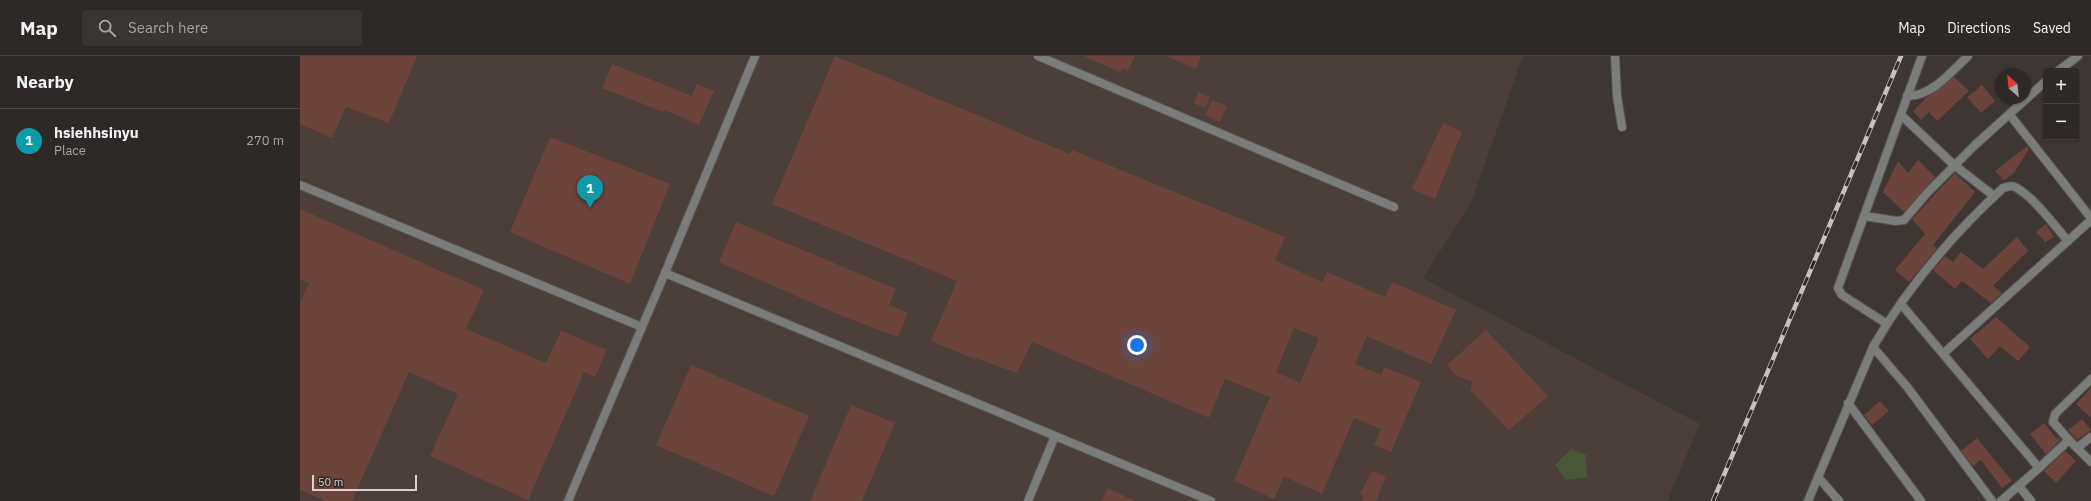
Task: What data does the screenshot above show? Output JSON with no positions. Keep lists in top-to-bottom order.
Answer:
{
  "scale_bar": "50 m",
  "north": "top left",
  "page": {
    "header": "Map",
    "search": "Search here",
    "nav": ["Map", "Directions", "Saved"],
    "heading": "Nearby",
    "map_buttons": ["+", "−"],
    "list": [
      {
        "mark": "1",
        "name": "hsiehhsinyu",
        "note": "Place",
        "value": "270 m"
      }
    ],
    "pins": "1",
    "scale": "50 m"
  }
}
